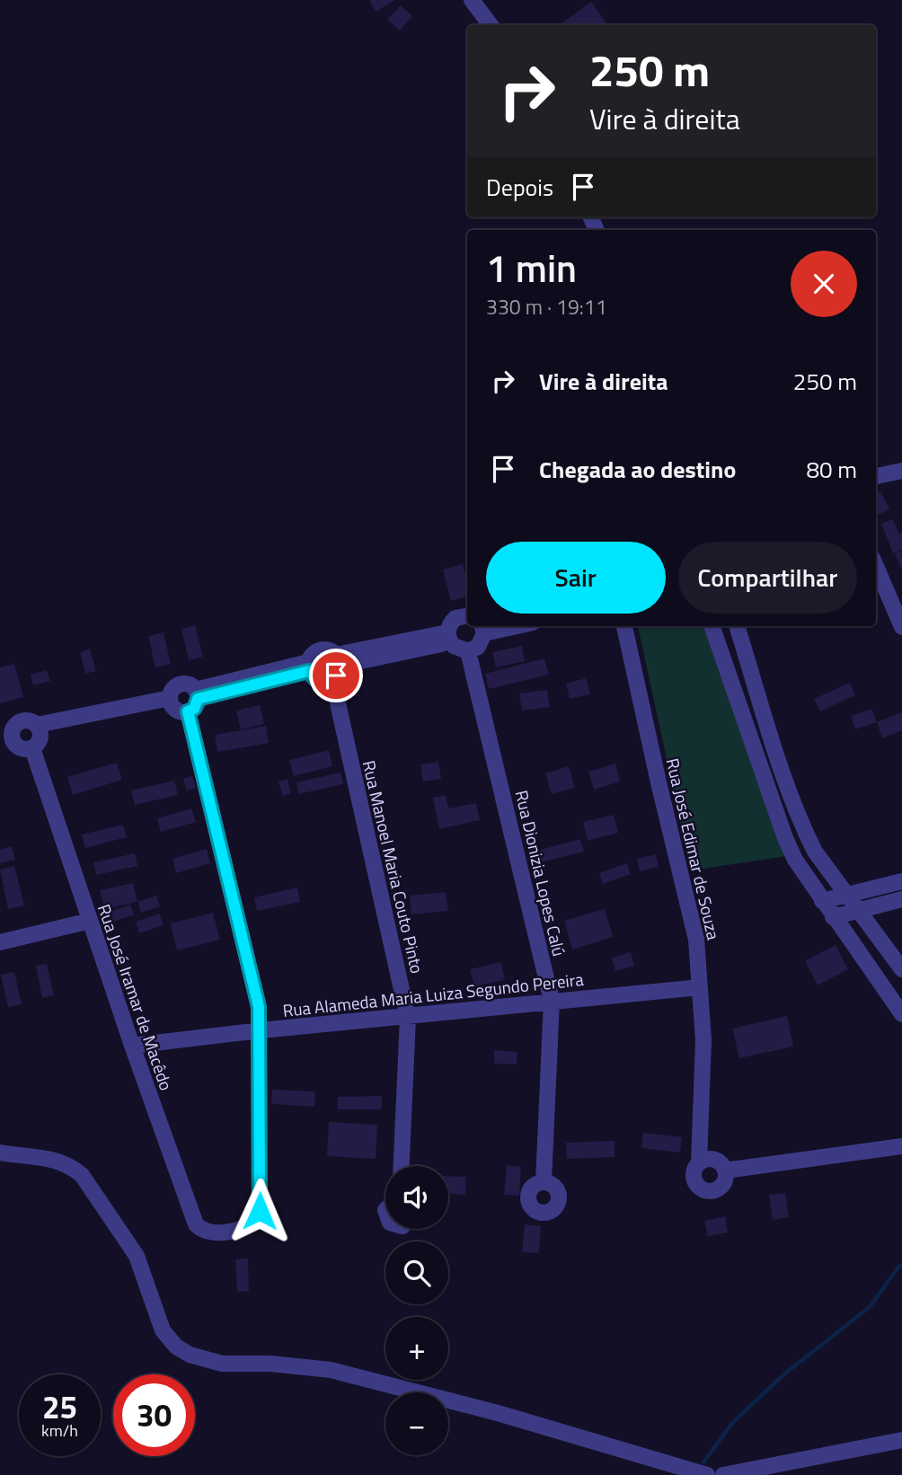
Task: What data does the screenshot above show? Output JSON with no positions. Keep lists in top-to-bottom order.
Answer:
{
  "streets": {
    "street": [
      "Rua José Edimar de Souza",
      "Rua Manoel Maria Couto Pinto",
      "Rua Dionizia Lopes Calú",
      "Rua Alameda Maria Luiza Segundo Pereira",
      "Rua José Iramar de Macêdo"
    ]
  },
  "crossings": [
    ["Rua José Edimar de Souza", "Rua Alameda Maria Luiza Segundo Pereira"],
    ["Rua Manoel Maria Couto Pinto", "Rua Alameda Maria Luiza Segundo Pereira"],
    ["Rua Dionizia Lopes Calú", "Rua Alameda Maria Luiza Segundo Pereira"],
    ["Rua Alameda Maria Luiza Segundo Pereira", "Rua José Iramar de Macêdo"]
  ],
  "page": {
    "turn": ["250 m", "Vire à direita"],
    "then": "Depois",
    "heading": ["1 min", "330 m · 19:11"],
    "list": [
      {
        "name": "Vire à direita",
        "value": "250 m"
      },
      {
        "name": "Chegada ao destino",
        "value": "80 m"
      }
    ],
    "buttons": ["Sair", "Compartilhar"],
    "map_buttons": ["+", "−"],
    "speed": "25 km/h",
    "limit": "30"
  }
}
